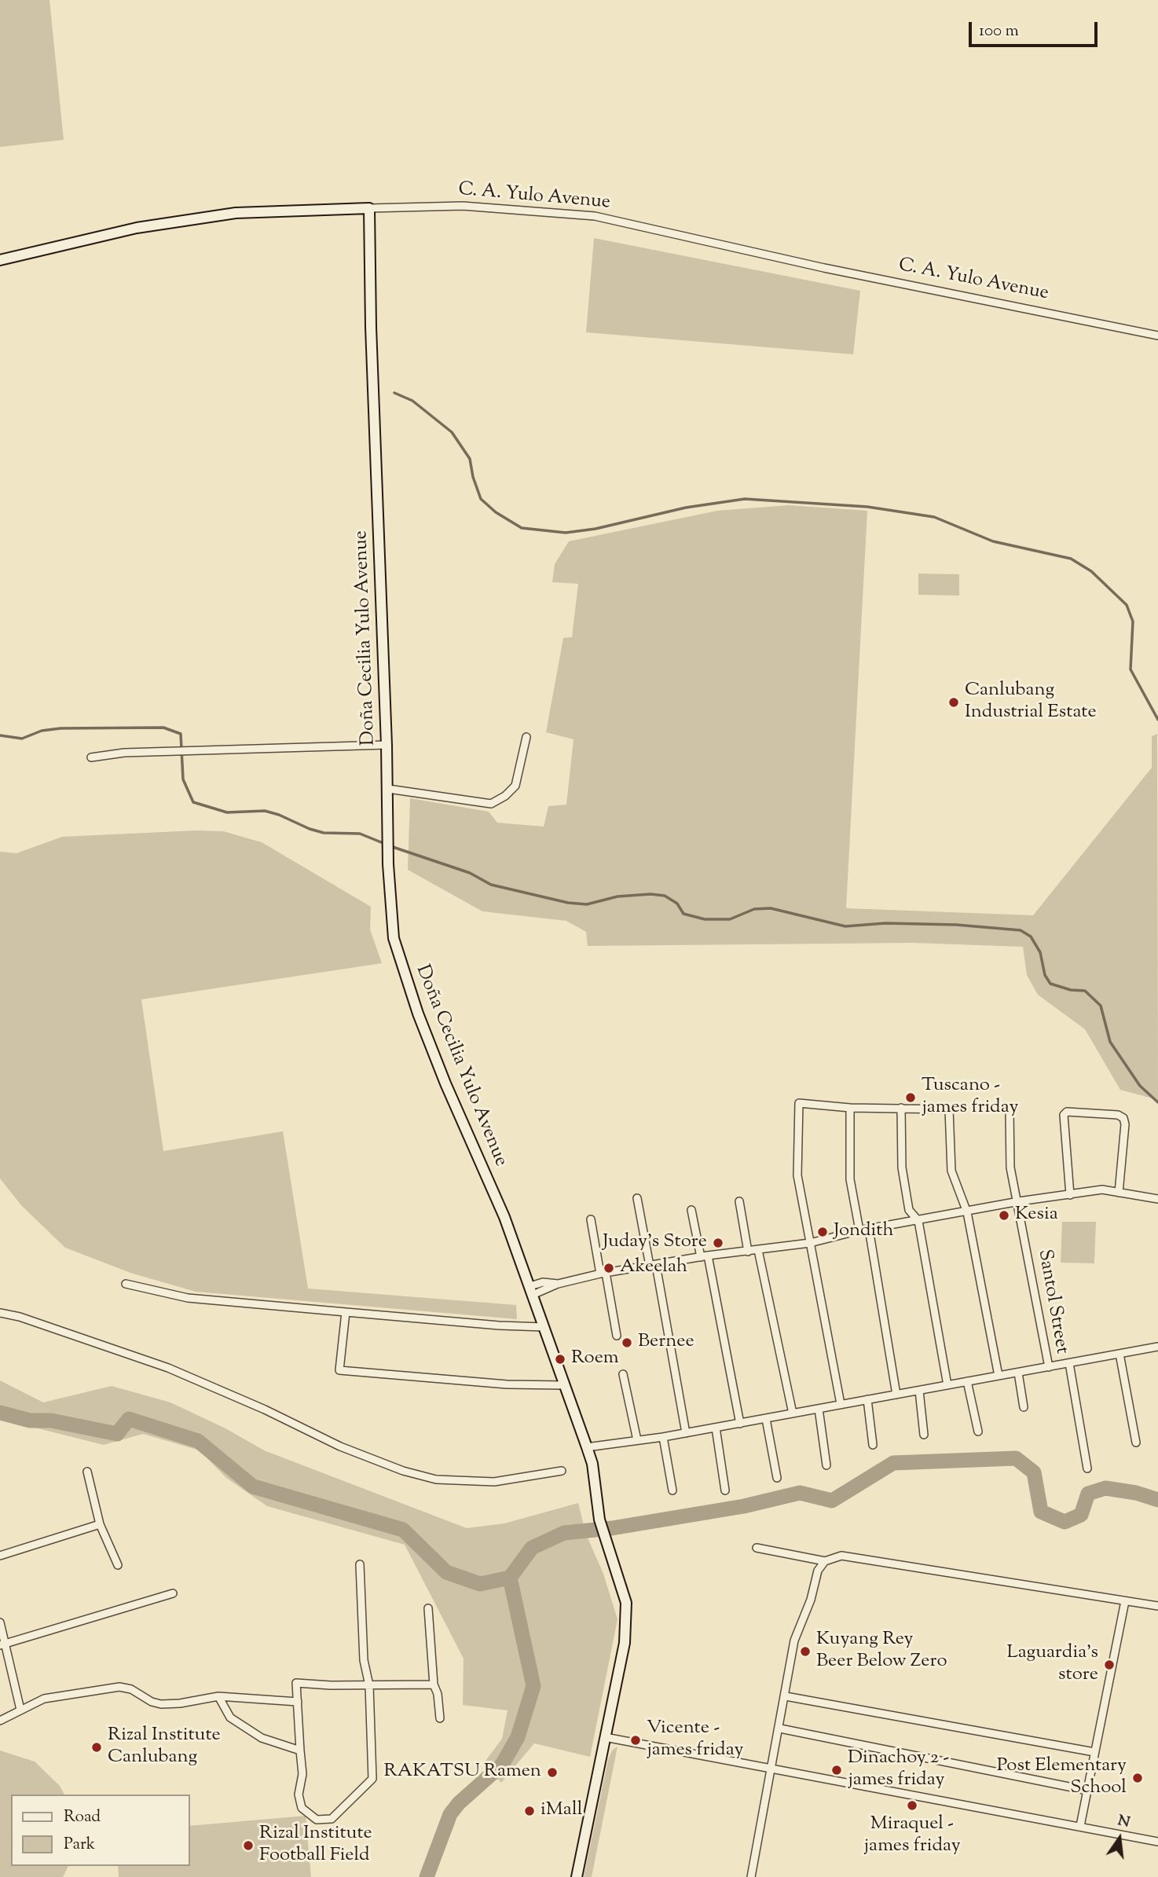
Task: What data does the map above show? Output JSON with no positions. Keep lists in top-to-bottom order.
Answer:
{
  "streets": {
    "main road": ["C. A. Yulo Avenue", "Doña Cecilia Yulo Avenue"],
    "street": ["Santol Street"]
  },
  "crossings": [
    ["C. A. Yulo Avenue", "Doña Cecilia Yulo Avenue"]
  ],
  "places": [
    "Canlubang Industrial Estate",
    "Tuscano - james friday",
    "Kesia",
    "Jondith",
    "Juday's Store",
    "Akeelah",
    "Bernee",
    "Roem",
    "Kuyang Rey Beer Below Zero",
    "Laguardia's store",
    "Vicente - james friday",
    "Rizal Institute Canlubang",
    "Dinachoy 2 - james friday",
    "RAKATSU Ramen",
    "Post Elementary School",
    "Miraquel - james friday",
    "iMall",
    "Rizal Institute Football Field"
  ],
  "legend": ["Road", "Park"],
  "scale_bar": "100 m",
  "north": "top"
}
